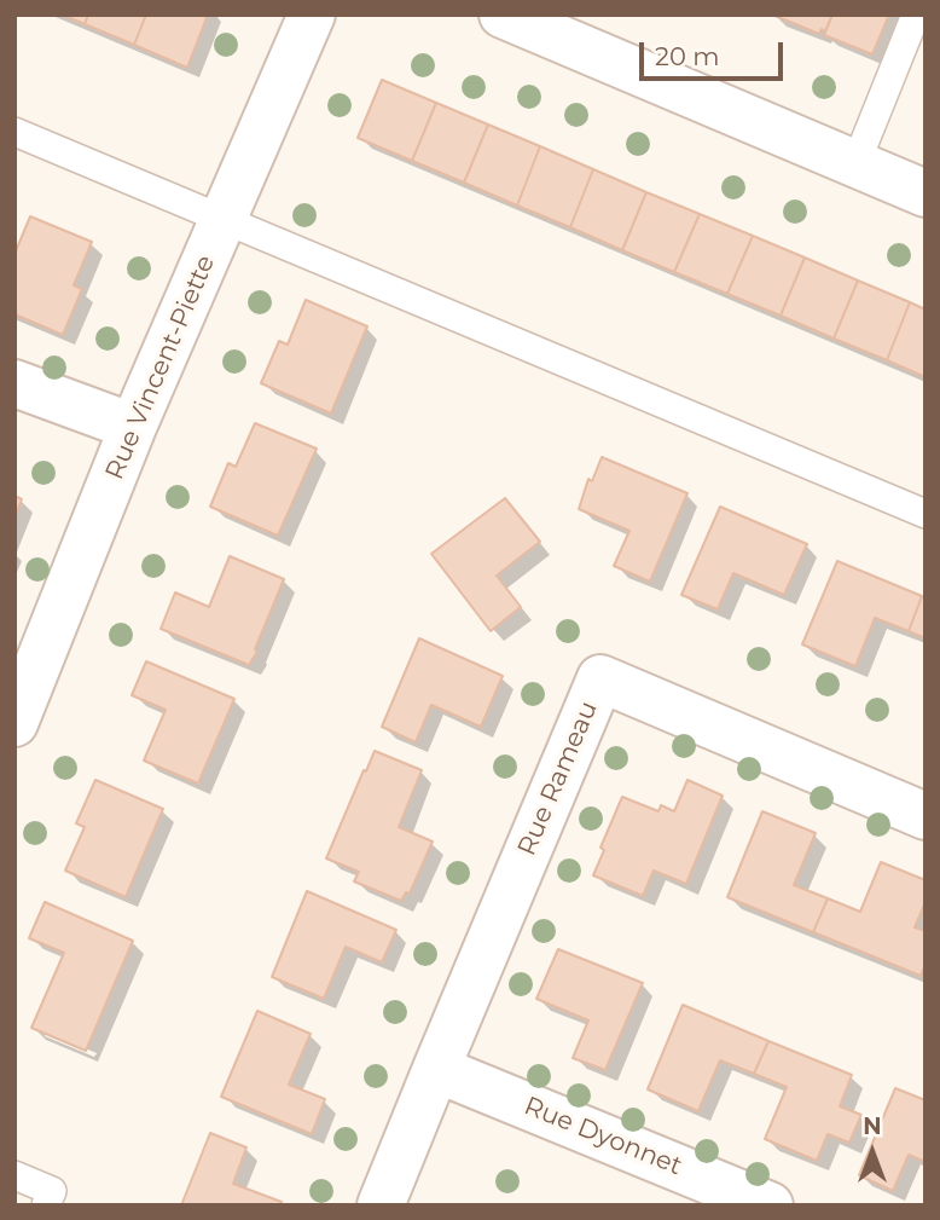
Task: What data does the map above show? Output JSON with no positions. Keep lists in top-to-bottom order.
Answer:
{
  "streets": {
    "street": ["Rue Vincent-Piette", "Rue Rameau", "Rue Dyonnet"]
  },
  "crossings": [
    ["Rue Rameau", "Rue Dyonnet"]
  ],
  "scale_bar": "20 m",
  "north": "top"
}
